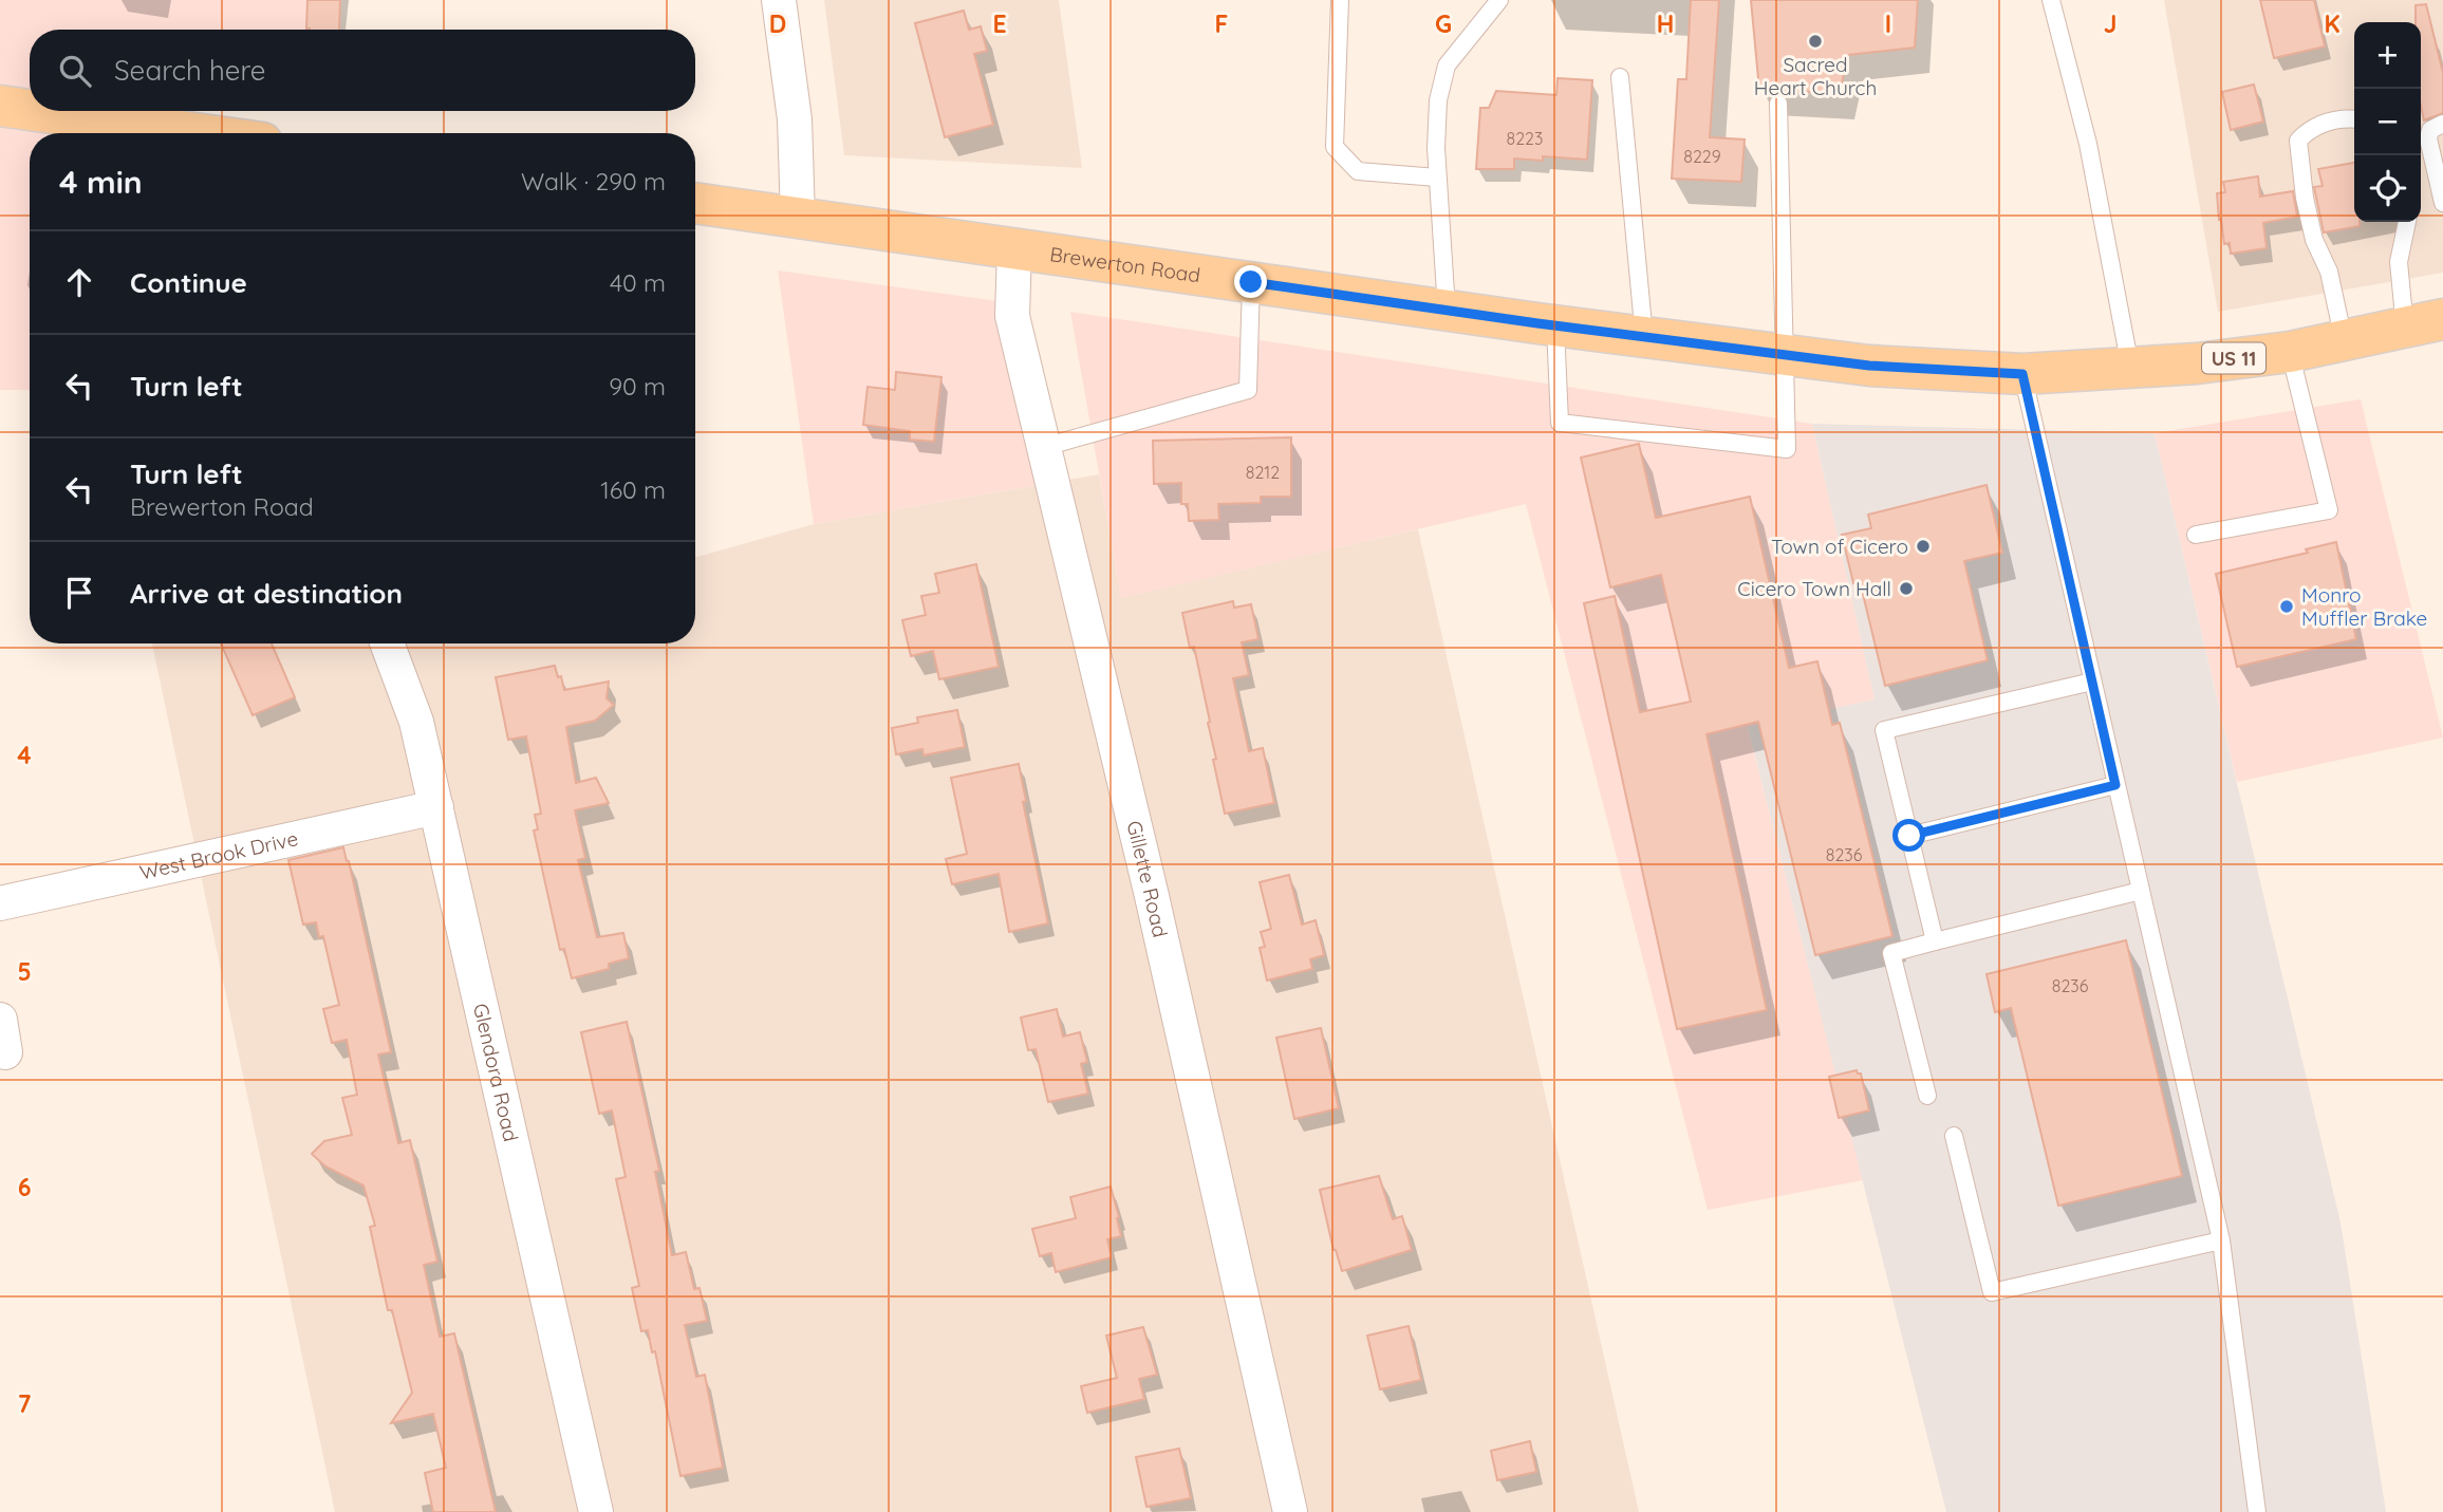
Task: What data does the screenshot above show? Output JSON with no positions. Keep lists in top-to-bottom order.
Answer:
{
  "streets": {
    "main road": ["Brewerton Road", "US 11"],
    "street": ["West Brook Drive", "Gillette Road", "Glendora Road"]
  },
  "crossings": [
    ["Brewerton Road", "Gillette Road"],
    ["West Brook Drive", "Glendora Road"]
  ],
  "places": [
    "Sacred Heart Church",
    "Town of Cicero",
    "Cicero Town Hall",
    "Monro Muffler Brake"
  ],
  "house_numbers": [
    "8223",
    "8229",
    "8212",
    "8236",
    "8236"
  ],
  "page": {
    "map_buttons": ["+", "−"],
    "search": "Search here",
    "heading": ["4 min", "Walk · 290 m"],
    "list": [
      ["Continue", "40 m"],
      ["Turn left", "90 m"],
      ["Turn left", "Brewerton Road", "160 m"],
      "Arrive at destination"
    ]
  },
  "grid": {
    "columns": [
      "D",
      "E",
      "F",
      "G",
      "H",
      "I",
      "J",
      "K"
    ],
    "rows": [
      "4",
      "5",
      "6",
      "7"
    ]
  }
}
